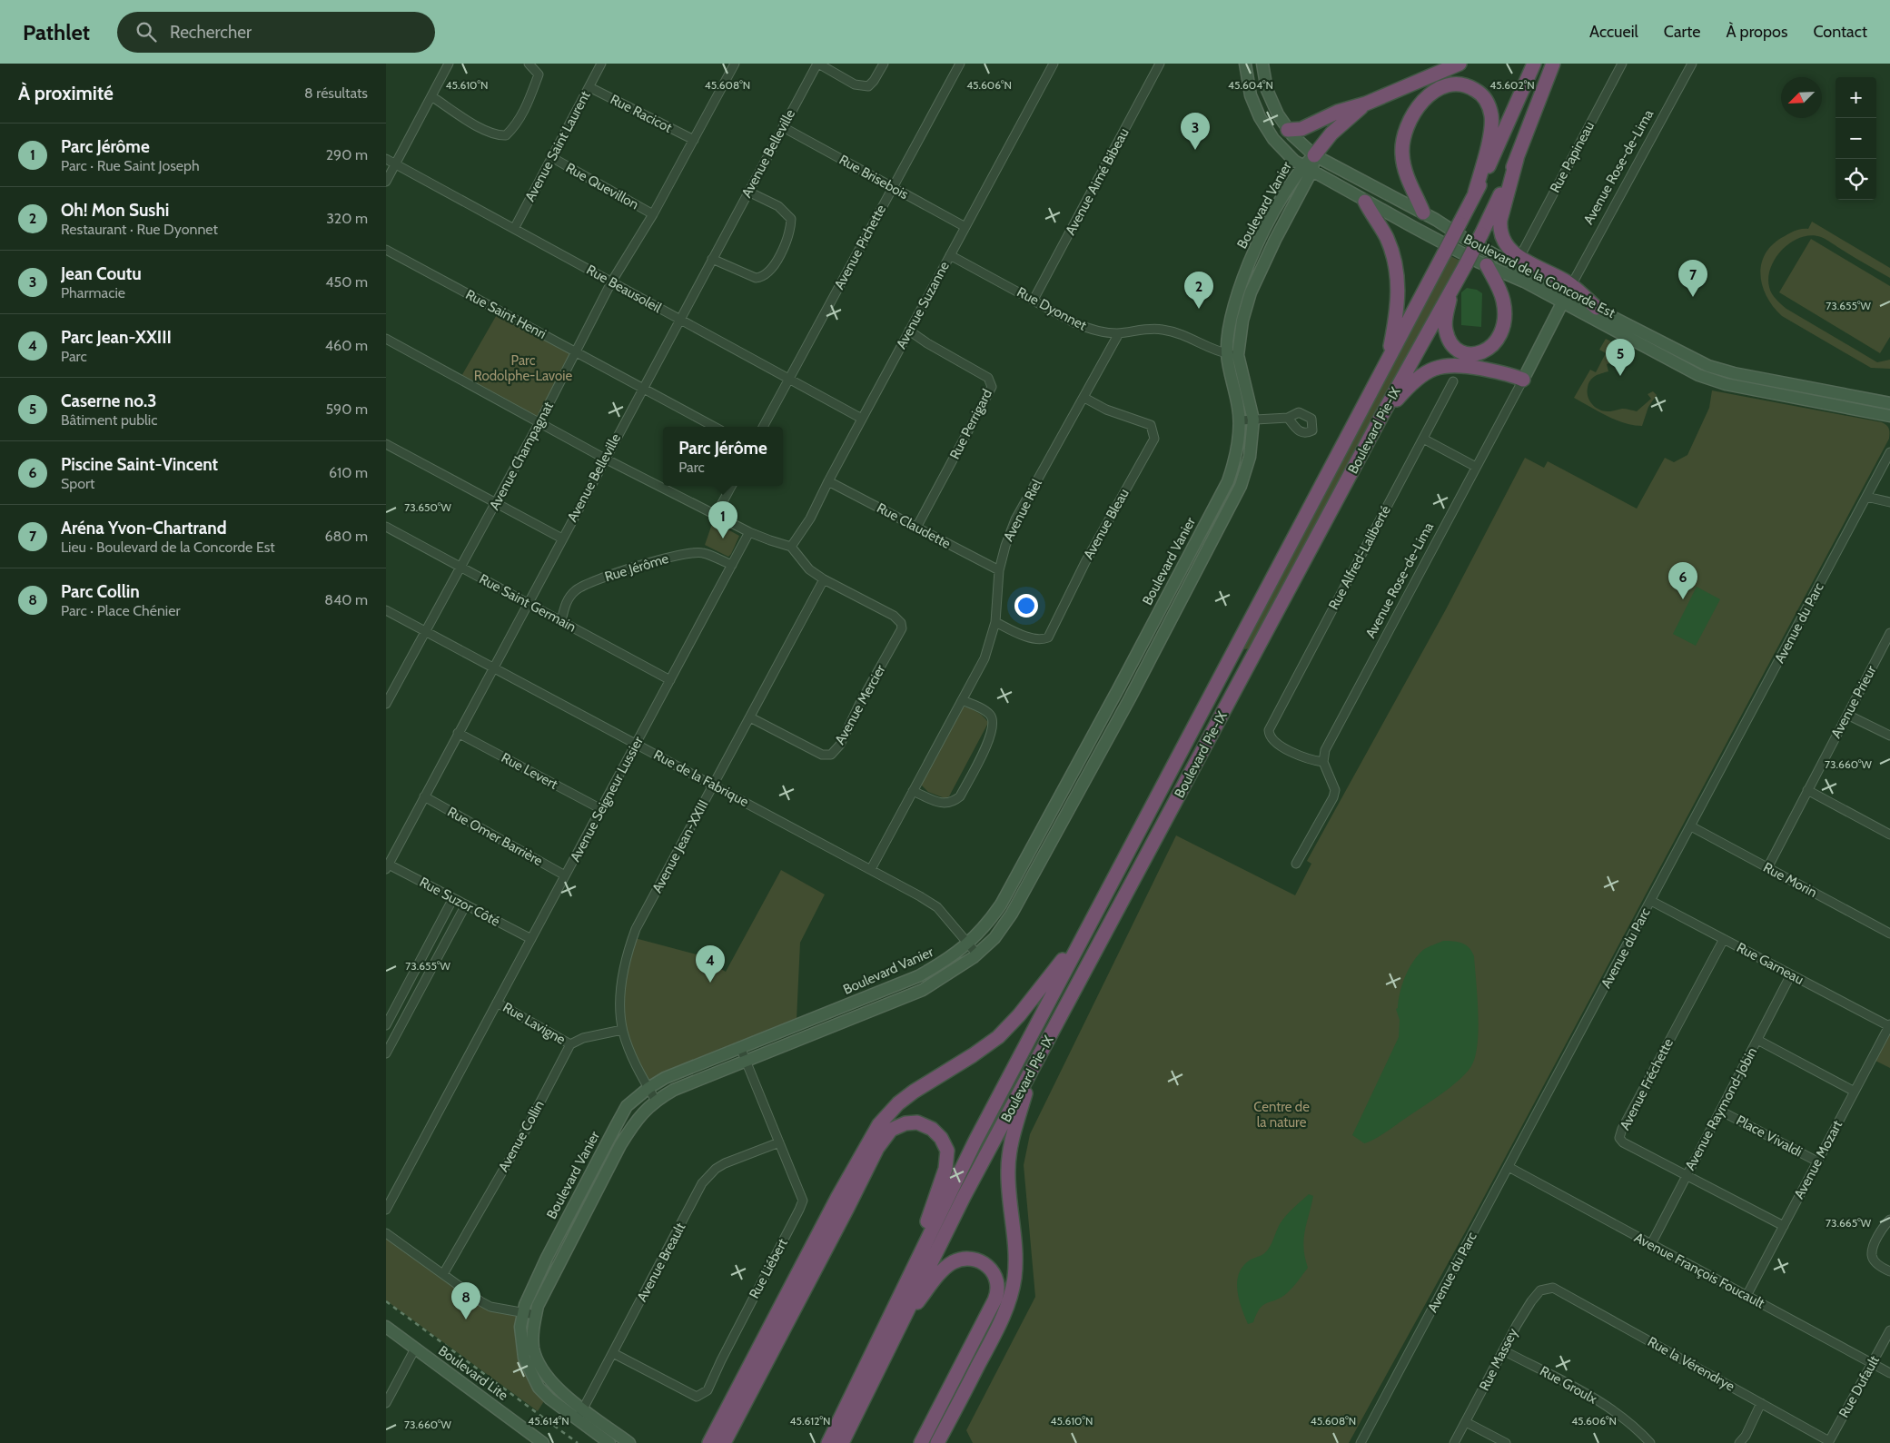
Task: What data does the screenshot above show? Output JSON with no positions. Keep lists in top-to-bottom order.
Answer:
{
  "streets": {
    "highway": ["Boulevard Pie-IX"],
    "street": [
      "Rue Racicot",
      "Avenue Saint Laurent",
      "Avenue Belleville",
      "Rue Papineau",
      "Avenue Rose-de-Lima",
      "Rue Brisebois",
      "Avenue Aimé Bibeau",
      "Rue Quevillon",
      "Boulevard Vanier",
      "Avenue Pichette",
      "Boulevard de la Concorde Est",
      "Rue Beausoleil",
      "Avenue Suzanne",
      "Rue Dyonnet",
      "Rue Saint Henri",
      "Rue Perrigard",
      "Avenue Champagnat",
      "Avenue Riel",
      "Avenue Bleau",
      "Rue Claudette",
      "Rue Alfred-Laliberté",
      "Rue Jérôme",
      "Rue Saint Germain",
      "Avenue du Parc",
      "Avenue Prieur",
      "Avenue Mercier",
      "Rue Levert",
      "Rue de la Fabrique",
      "Avenue Seigneur Lussier",
      "Rue Omer Barrière",
      "Avenue Jean-XXIII",
      "Rue Morin",
      "Rue Suzor Côté",
      "Rue Garneau",
      "Rue Lavigne",
      "Avenue Fréchette",
      "Avenue Raymond-Jobin",
      "Avenue Collin",
      "Place Vivaldi",
      "Avenue Mozart",
      "Avenue Breault",
      "Rue Liébert",
      "Avenue François Foucault",
      "Rue Massey",
      "Rue la Vérendrye",
      "Boulevard Lite",
      "Rue Groulx",
      "Rue Dufault"
    ]
  },
  "crossings": [
    ["Rue Racicot", "Avenue Saint Laurent"],
    ["Rue Racicot", "Avenue Champagnat"],
    ["Avenue Saint Laurent", "Rue Quevillon"],
    ["Avenue Saint Laurent", "Rue Beausoleil"],
    ["Avenue Belleville", "Rue Brisebois"],
    ["Avenue Belleville", "Rue Beausoleil"],
    ["Avenue Belleville", "Rue Saint Henri"],
    ["Avenue Belleville", "Rue Saint Germain"],
    ["Avenue Belleville", "Rue Levert"],
    ["Avenue Belleville", "Rue de la Fabrique"],
    ["Avenue Belleville", "Rue Omer Barrière"],
    ["Avenue Belleville", "Rue Suzor Côté"],
    ["Avenue Rose-de-Lima", "Boulevard de la Concorde Est"],
    ["Avenue Rose-de-Lima", "Rue Alfred-Laliberté"],
    ["Rue Brisebois", "Avenue Pichette"],
    ["Rue Brisebois", "Avenue Suzanne"],
    ["Avenue Aimé Bibeau", "Rue Dyonnet"],
    ["Rue Quevillon", "Avenue Champagnat"],
    ["Boulevard Vanier", "Boulevard de la Concorde Est"],
    ["Boulevard Vanier", "Rue Dyonnet"],
    ["Boulevard Vanier", "Rue de la Fabrique"],
    ["Boulevard Vanier", "Avenue Jean-XXIII"],
    ["Boulevard Vanier", "Avenue Breault"],
    ["Boulevard Vanier", "Rue Liébert"],
    ["Avenue Pichette", "Rue Beausoleil"],
    ["Rue Beausoleil", "Avenue Suzanne"],
    ["Rue Beausoleil", "Avenue Champagnat"],
    ["Avenue Suzanne", "Rue Dyonnet"],
    ["Avenue Suzanne", "Rue Perrigard"],
    ["Avenue Suzanne", "Rue Claudette"],
    ["Rue Dyonnet", "Avenue Riel"],
    ["Rue Saint Henri", "Avenue Champagnat"],
    ["Rue Perrigard", "Rue Claudette"],
    ["Avenue Champagnat", "Rue Saint Germain"],
    ["Avenue Champagnat", "Rue de la Fabrique"],
    ["Avenue Riel", "Avenue Bleau"],
    ["Avenue Riel", "Rue Claudette"],
    ["Avenue Riel", "Rue de la Fabrique"],
    ["Rue Jérôme", "Rue Saint Germain"],
    ["Rue Jérôme", "Avenue Seigneur Lussier"],
    ["Rue Saint Germain", "Avenue Seigneur Lussier"],
    ["Avenue du Parc", "Rue Morin"],
    ["Avenue du Parc", "Rue Garneau"],
    ["Avenue du Parc", "Avenue François Foucault"],
    ["Avenue Prieur", "Rue Morin"],
    ["Avenue Mercier", "Avenue Jean-XXIII"],
    ["Rue Levert", "Avenue Seigneur Lussier"],
    ["Rue de la Fabrique", "Avenue Seigneur Lussier"],
    ["Rue de la Fabrique", "Avenue Jean-XXIII"],
    ["Avenue Seigneur Lussier", "Rue Omer Barrière"],
    ["Avenue Seigneur Lussier", "Rue Suzor Côté"],
    ["Avenue Seigneur Lussier", "Rue Lavigne"],
    ["Rue Garneau", "Avenue Fréchette"],
    ["Rue Garneau", "Avenue Raymond-Jobin"],
    ["Rue Garneau", "Avenue Mozart"],
    ["Rue Lavigne", "Avenue Collin"],
    ["Avenue Fréchette", "Avenue Raymond-Jobin"],
    ["Avenue Fréchette", "Avenue Mozart"],
    ["Avenue Raymond-Jobin", "Place Vivaldi"],
    ["Avenue Raymond-Jobin", "Avenue François Foucault"],
    ["Place Vivaldi", "Avenue Mozart"],
    ["Avenue Mozart", "Avenue François Foucault"],
    ["Avenue Breault", "Rue Liébert"],
    ["Avenue François Foucault", "Rue Dufault"],
    ["Rue Massey", "Rue la Vérendrye"],
    ["Rue Massey", "Rue Groulx"],
    ["Rue la Vérendrye", "Rue Dufault"]
  ],
  "parks": ["Parc Rodolphe-Lavoie", "Centre de la nature"],
  "north": "bottom left",
  "page": {
    "header": "Pathlet",
    "search": "Rechercher",
    "nav": [
      "Accueil",
      "Carte",
      "À propos",
      "Contact"
    ],
    "heading": ["À proximité", "8 résultats"],
    "map_buttons": ["+", "−"],
    "pins": [
      "3",
      "7",
      "2",
      "5",
      "1",
      "6",
      "4",
      "8"
    ],
    "list": [
      {
        "mark": "1",
        "name": "Parc Jérôme",
        "note": "Parc · Rue Saint Joseph",
        "value": "290 m"
      },
      {
        "mark": "2",
        "name": "Oh! Mon Sushi",
        "note": "Restaurant · Rue Dyonnet",
        "value": "320 m"
      },
      {
        "mark": "3",
        "name": "Jean Coutu",
        "note": "Pharmacie",
        "value": "450 m"
      },
      {
        "mark": "4",
        "name": "Parc Jean-XXIII",
        "note": "Parc",
        "value": "460 m"
      },
      {
        "mark": "5",
        "name": "Caserne no.3",
        "note": "Bâtiment public",
        "value": "590 m"
      },
      {
        "mark": "6",
        "name": "Piscine Saint-Vincent",
        "note": "Sport",
        "value": "610 m"
      },
      {
        "mark": "7",
        "name": "Aréna Yvon-Chartrand",
        "note": "Lieu · Boulevard de la Concorde Est",
        "value": "680 m"
      },
      {
        "mark": "8",
        "name": "Parc Collin",
        "note": "Parc · Place Chénier",
        "value": "840 m"
      }
    ],
    "popup": ["Parc Jérôme", "Parc"]
  },
  "coordinates": [
    "45.610°N",
    "45.608°N",
    "45.606°N",
    "45.604°N",
    "45.602°N",
    "73.655°W",
    "73.650°W",
    "73.660°W",
    "73.665°W",
    "45.614°N",
    "45.612°N"
  ]
}
